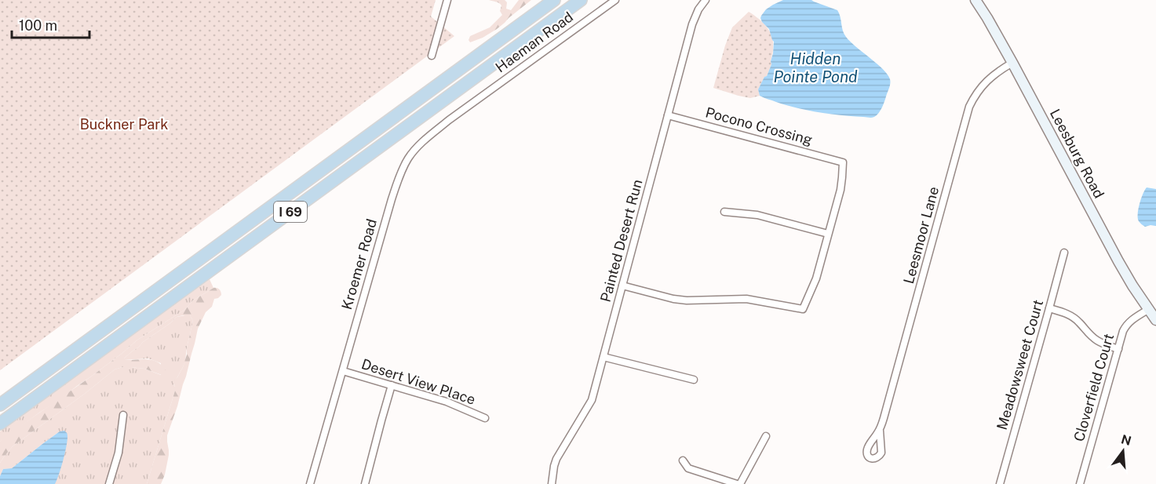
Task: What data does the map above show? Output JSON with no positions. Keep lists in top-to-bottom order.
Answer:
{
  "streets": {
    "highway": ["I 69"],
    "main road": ["Leesburg Road"],
    "street": [
      "Haeman Road",
      "Pocono Crossing",
      "Leesmoor Lane",
      "Painted Desert Run",
      "Kroemer Road",
      "Meadowsweet Court",
      "Desert View Place",
      "Cloverfield Court"
    ]
  },
  "crossings": [
    ["Haeman Road", "Kroemer Road"],
    ["Pocono Crossing", "Painted Desert Run"],
    ["Leesburg Road", "Leesmoor Lane"],
    ["Leesburg Road", "Cloverfield Court"],
    ["Kroemer Road", "Desert View Place"]
  ],
  "water": ["Hidden Pointe Pond"],
  "parks": ["Buckner Park"],
  "scale_bar": "100 m",
  "north": "top"
}
